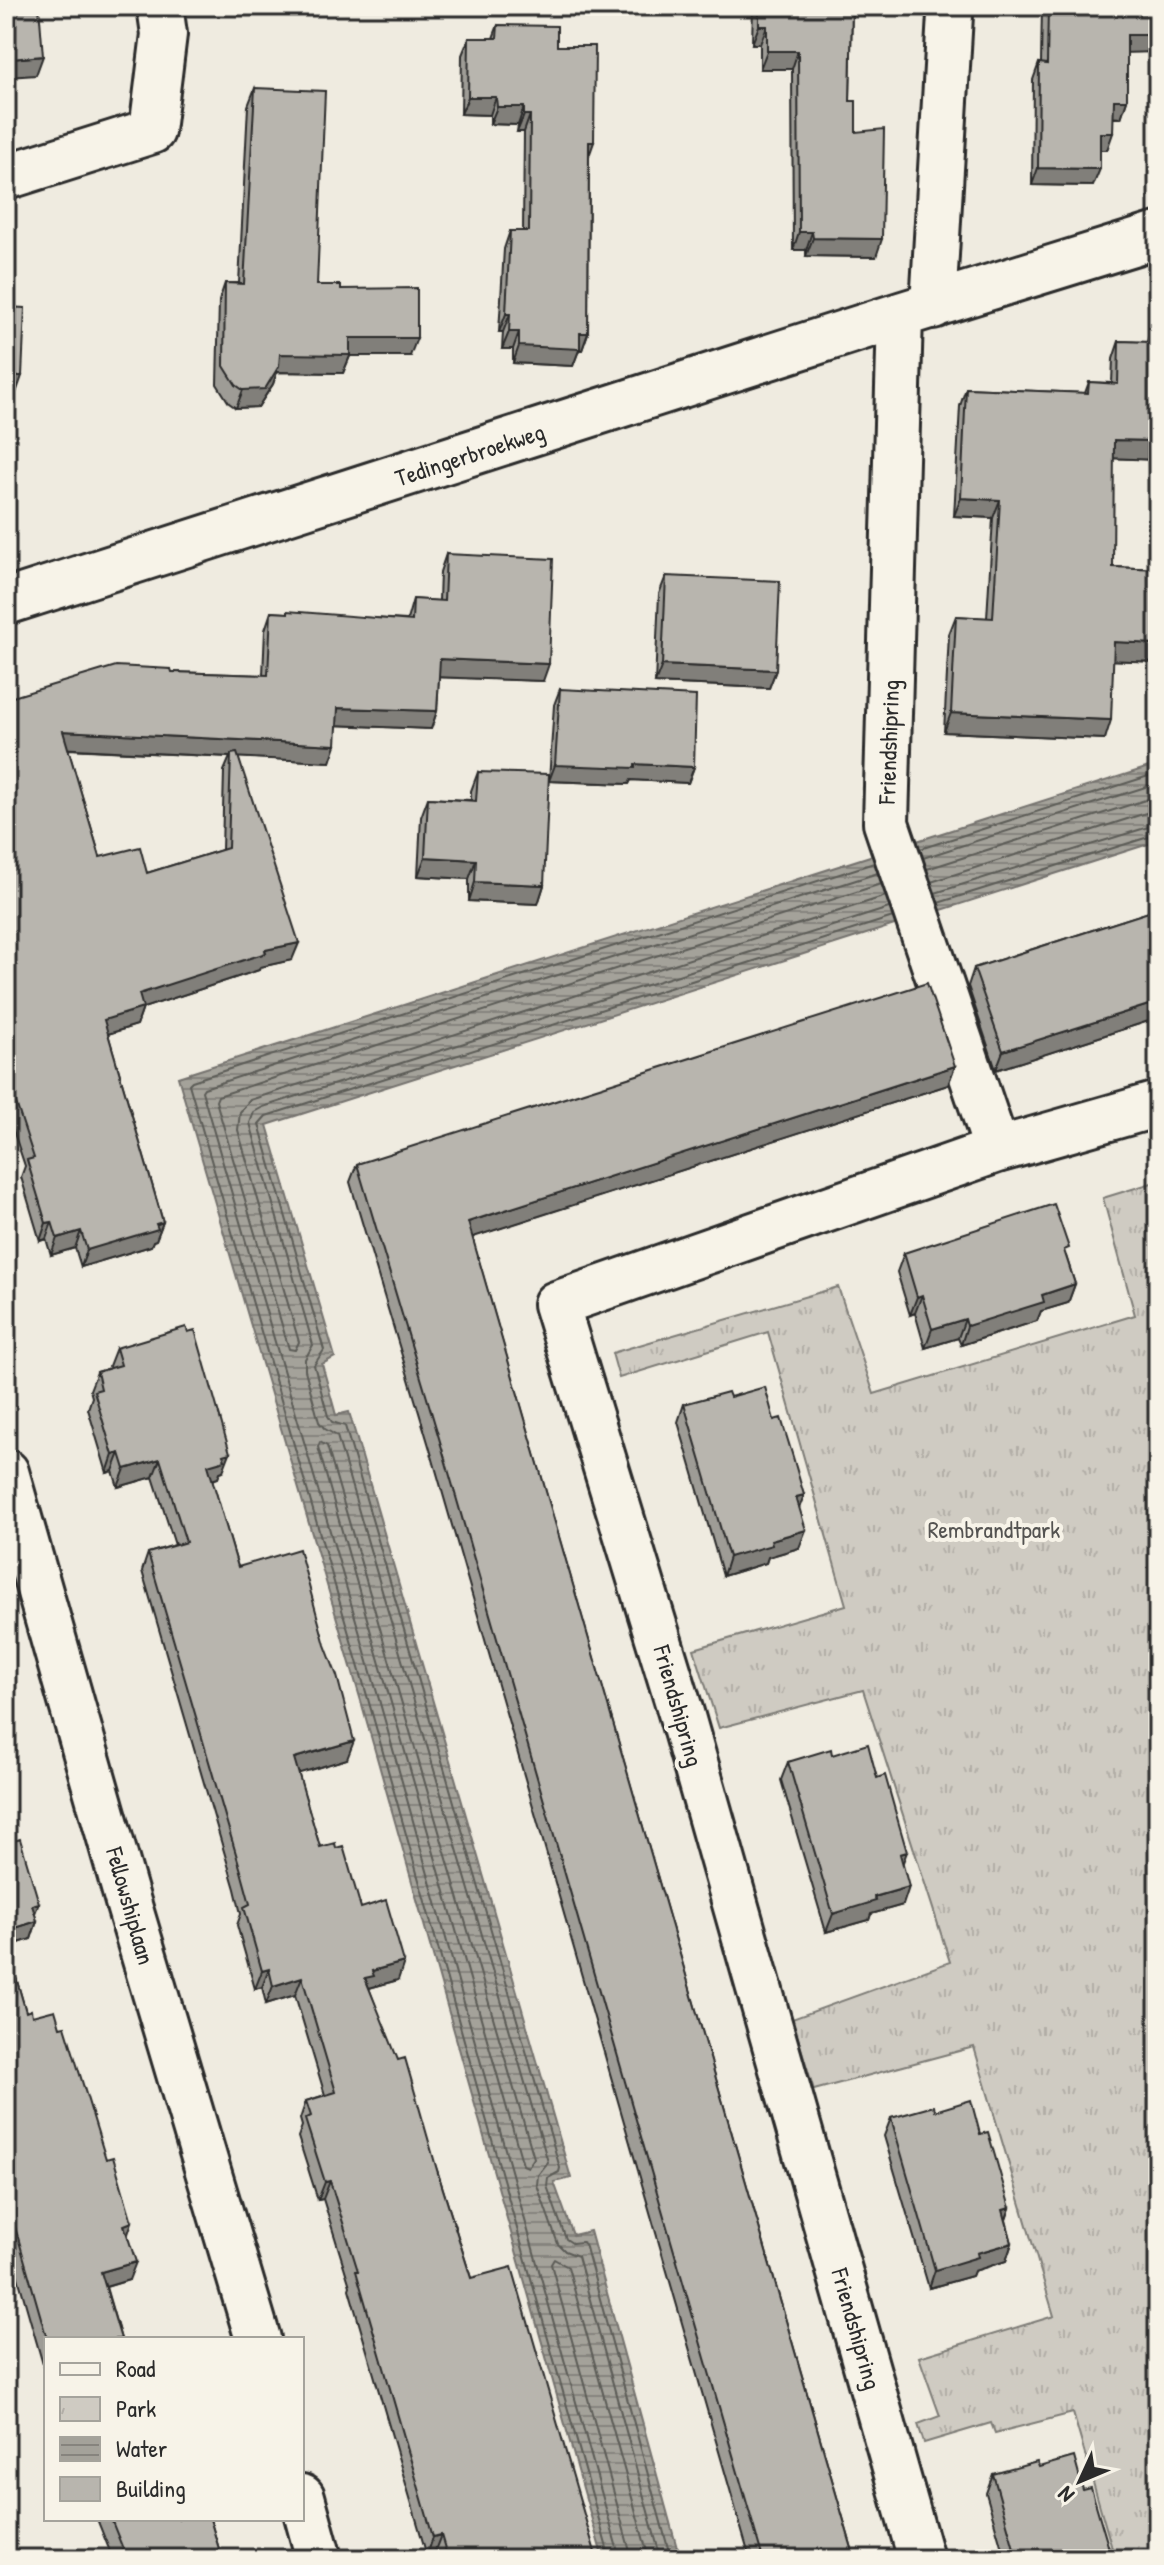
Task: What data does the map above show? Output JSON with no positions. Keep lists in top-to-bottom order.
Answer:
{
  "streets": {
    "street": ["Tedingerbroekweg", "Friendshipring", "Fellowshiplaan"]
  },
  "crossings": [
    ["Tedingerbroekweg", "Friendshipring"]
  ],
  "parks": ["Rembrandtpark"],
  "legend": [
    "Road",
    "Park",
    "Water",
    "Building"
  ],
  "north": "bottom left"
}
